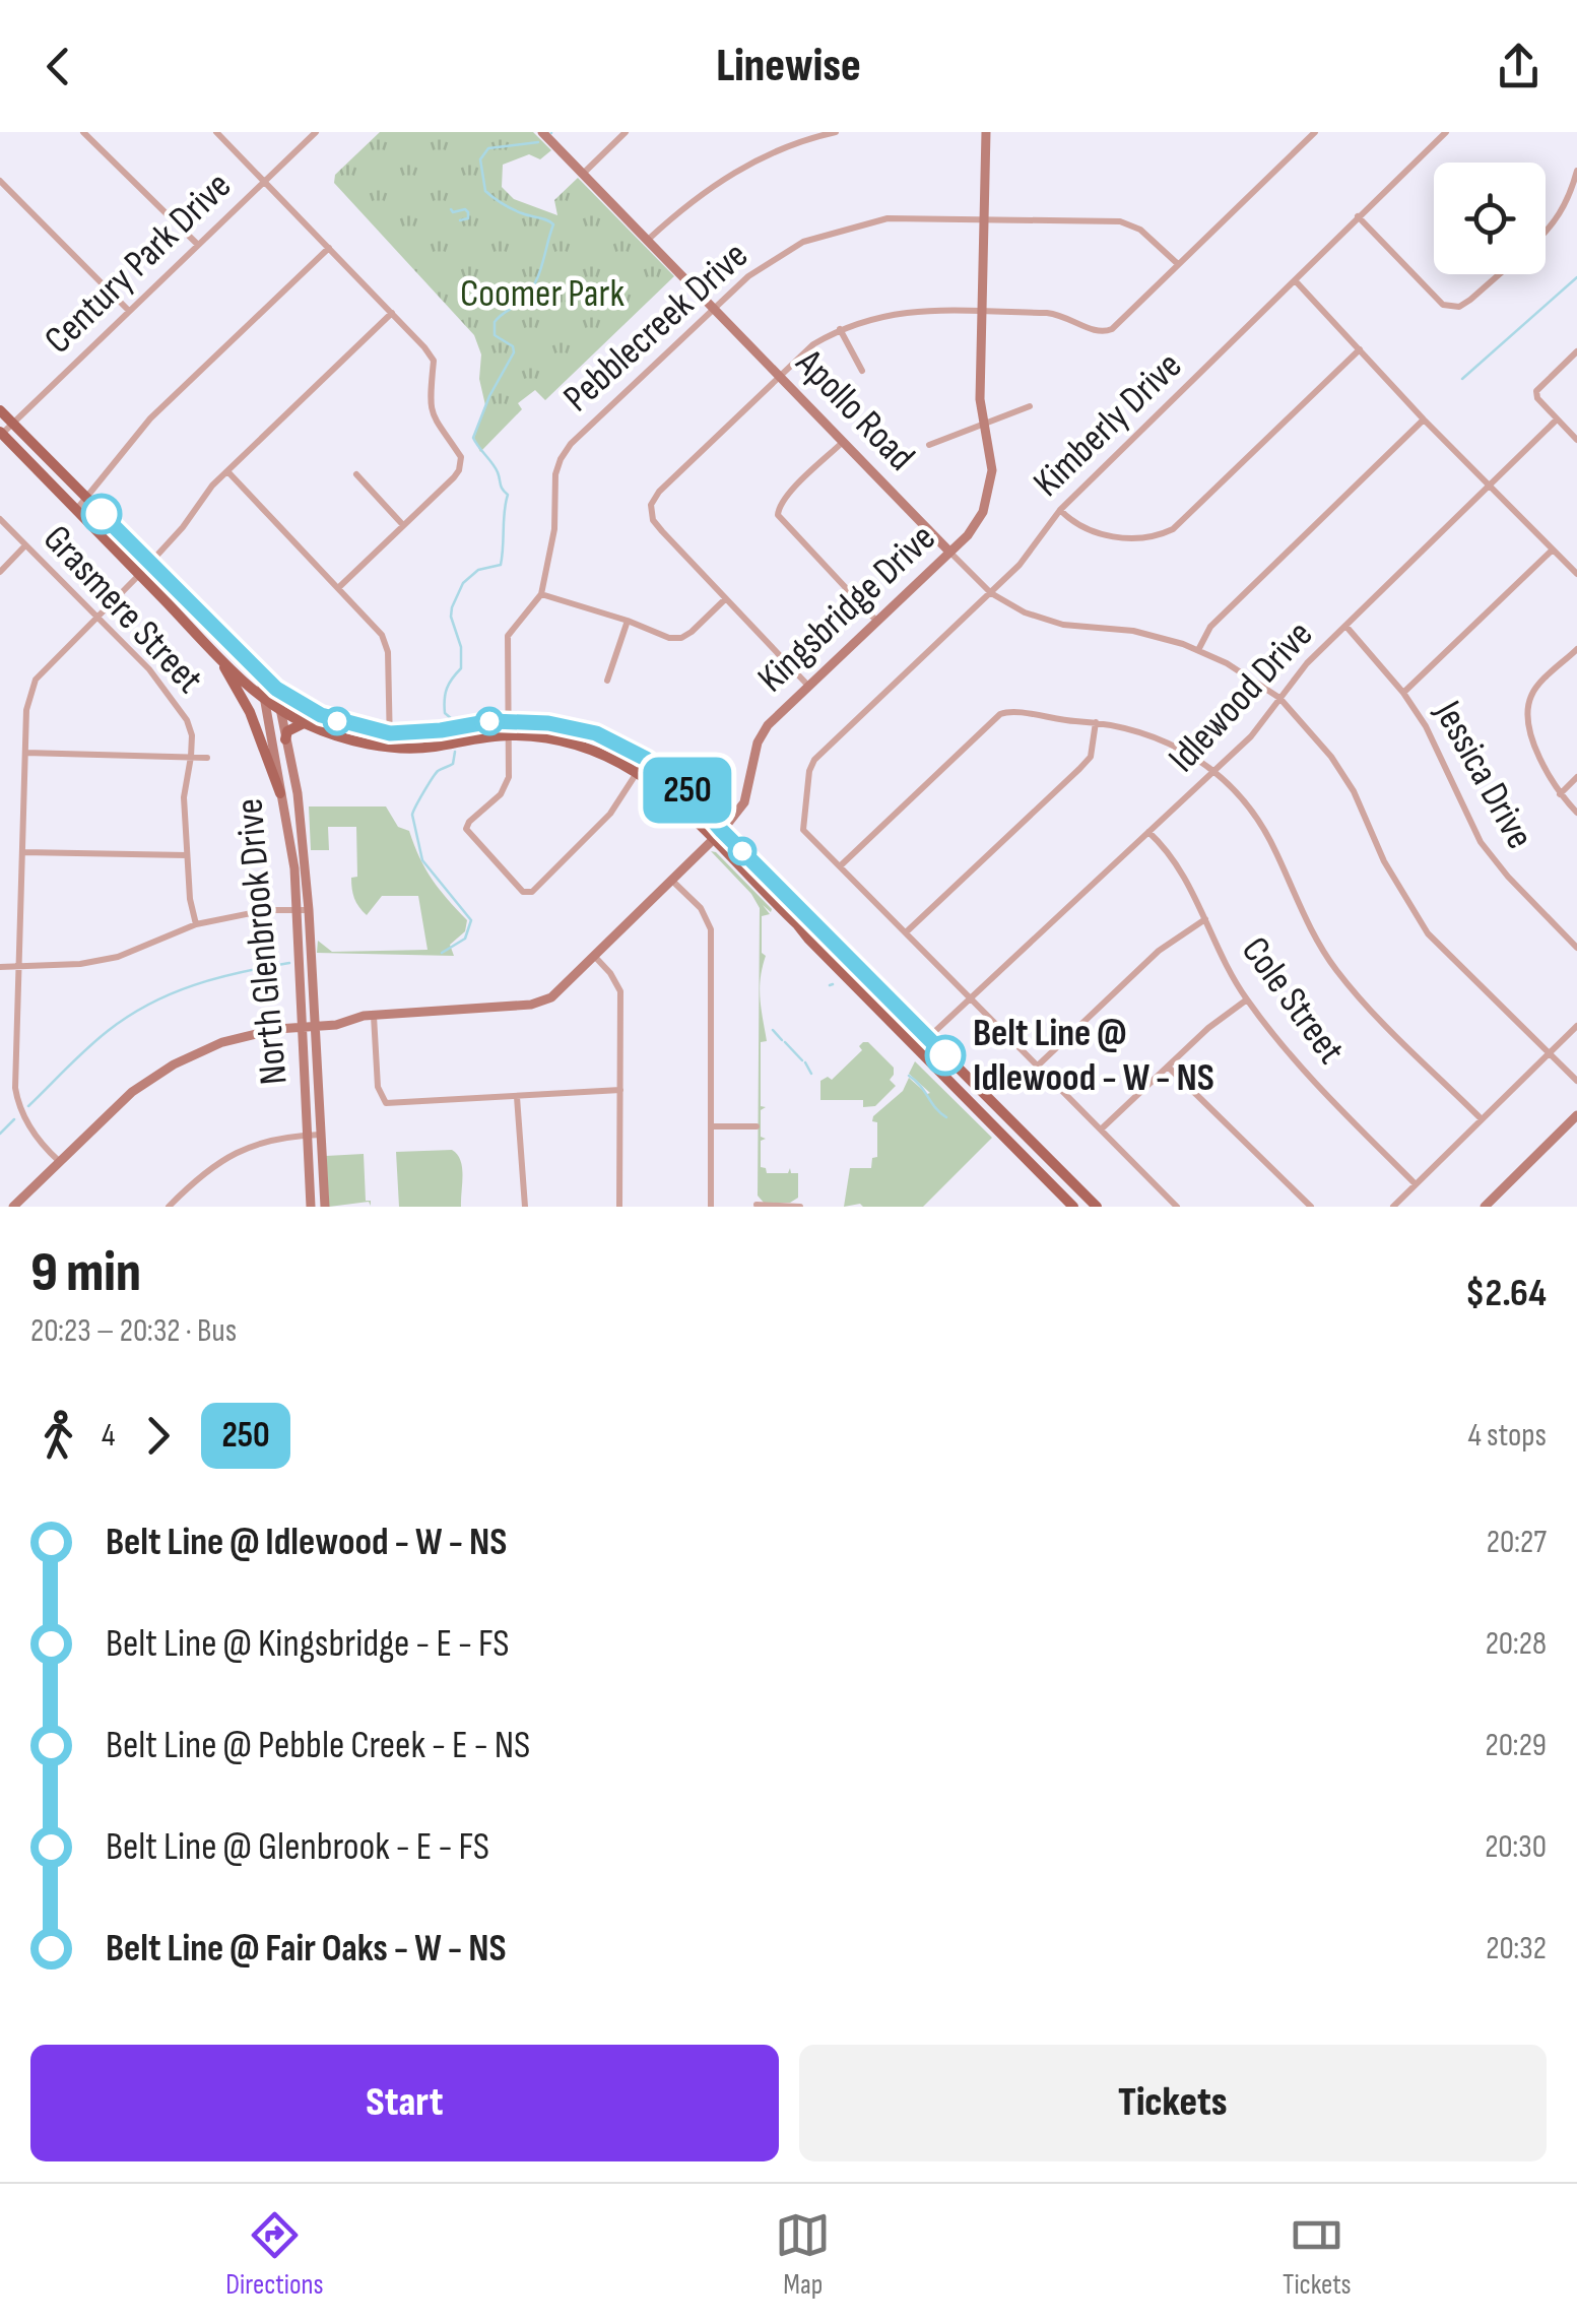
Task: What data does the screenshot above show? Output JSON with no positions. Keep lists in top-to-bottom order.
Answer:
{
  "streets": {
    "street": [
      "Century Park Drive",
      "Pebblecreek Drive",
      "Apollo Road",
      "Kimberly Drive",
      "Kingsbridge Drive",
      "Grasmere Street",
      "Idlewood Drive",
      "Jessica Drive",
      "North Glenbrook Drive",
      "Cole Street"
    ]
  },
  "crossings": [
    ["Pebblecreek Drive", "Apollo Road"],
    ["Pebblecreek Drive", "Kingsbridge Drive"],
    ["Apollo Road", "Kimberly Drive"],
    ["Apollo Road", "Kingsbridge Drive"],
    ["Apollo Road", "Idlewood Drive"],
    ["Kingsbridge Drive", "North Glenbrook Drive"],
    ["Idlewood Drive", "Jessica Drive"],
    ["Idlewood Drive", "Cole Street"]
  ],
  "parks": ["Coomer Park"],
  "places": ["Belt Line @ Idlewood - W - NS"],
  "lines": ["bus line 250"],
  "page": {
    "header": "Linewise",
    "on_map": "250",
    "heading": ["9 min", "20:23 – 20:32 · Bus", "$2.64"],
    "legs": ["4", "250", "4 stops"],
    "list": [
      {
        "name": "Belt Line @ Idlewood - W - NS",
        "value": "20:27"
      },
      {
        "name": "Belt Line @ Kingsbridge - E - FS",
        "value": "20:28"
      },
      {
        "name": "Belt Line @ Pebble Creek - E - NS",
        "value": "20:29"
      },
      {
        "name": "Belt Line @ Glenbrook - E - FS",
        "value": "20:30"
      },
      {
        "name": "Belt Line @ Fair Oaks - W - NS",
        "value": "20:32"
      }
    ],
    "buttons": ["Start", "Tickets"],
    "tabs": ["Directions", "Map", "Tickets"]
  }
}
